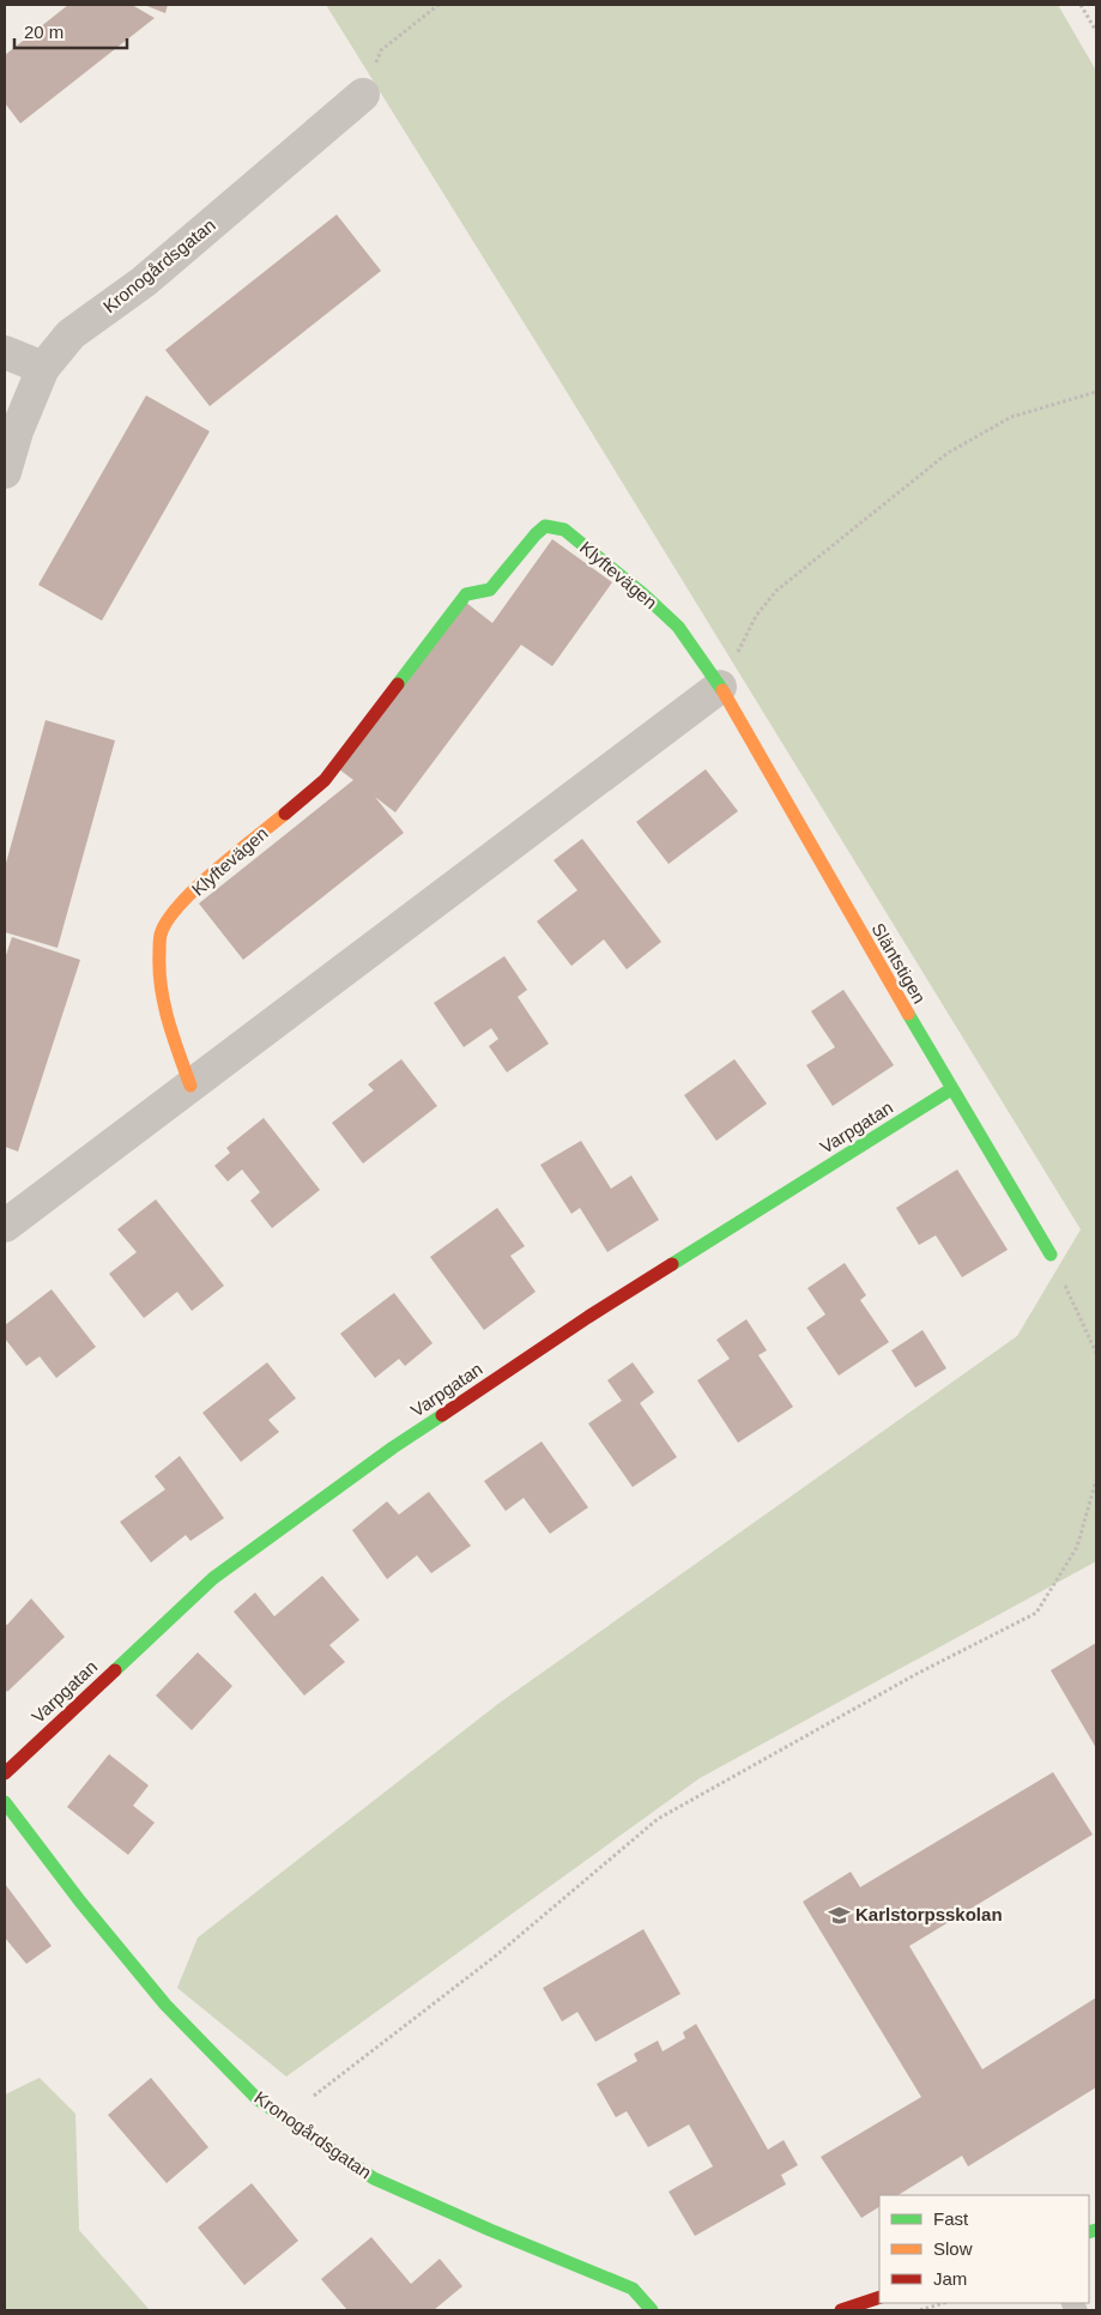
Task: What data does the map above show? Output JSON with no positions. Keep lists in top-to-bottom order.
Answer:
{
  "streets": {
    "street": [
      "Kronogårdsgatan",
      "Klyftevägen",
      "Släntstigen",
      "Varpgatan"
    ]
  },
  "crossings": [
    ["Klyftevägen", "Släntstigen"],
    ["Släntstigen", "Varpgatan"]
  ],
  "places": {
    "school or university": ["Karlstorpsskolan"]
  },
  "legend": ["Fast", "Slow", "Jam"],
  "scale_bar": "20 m"
}
